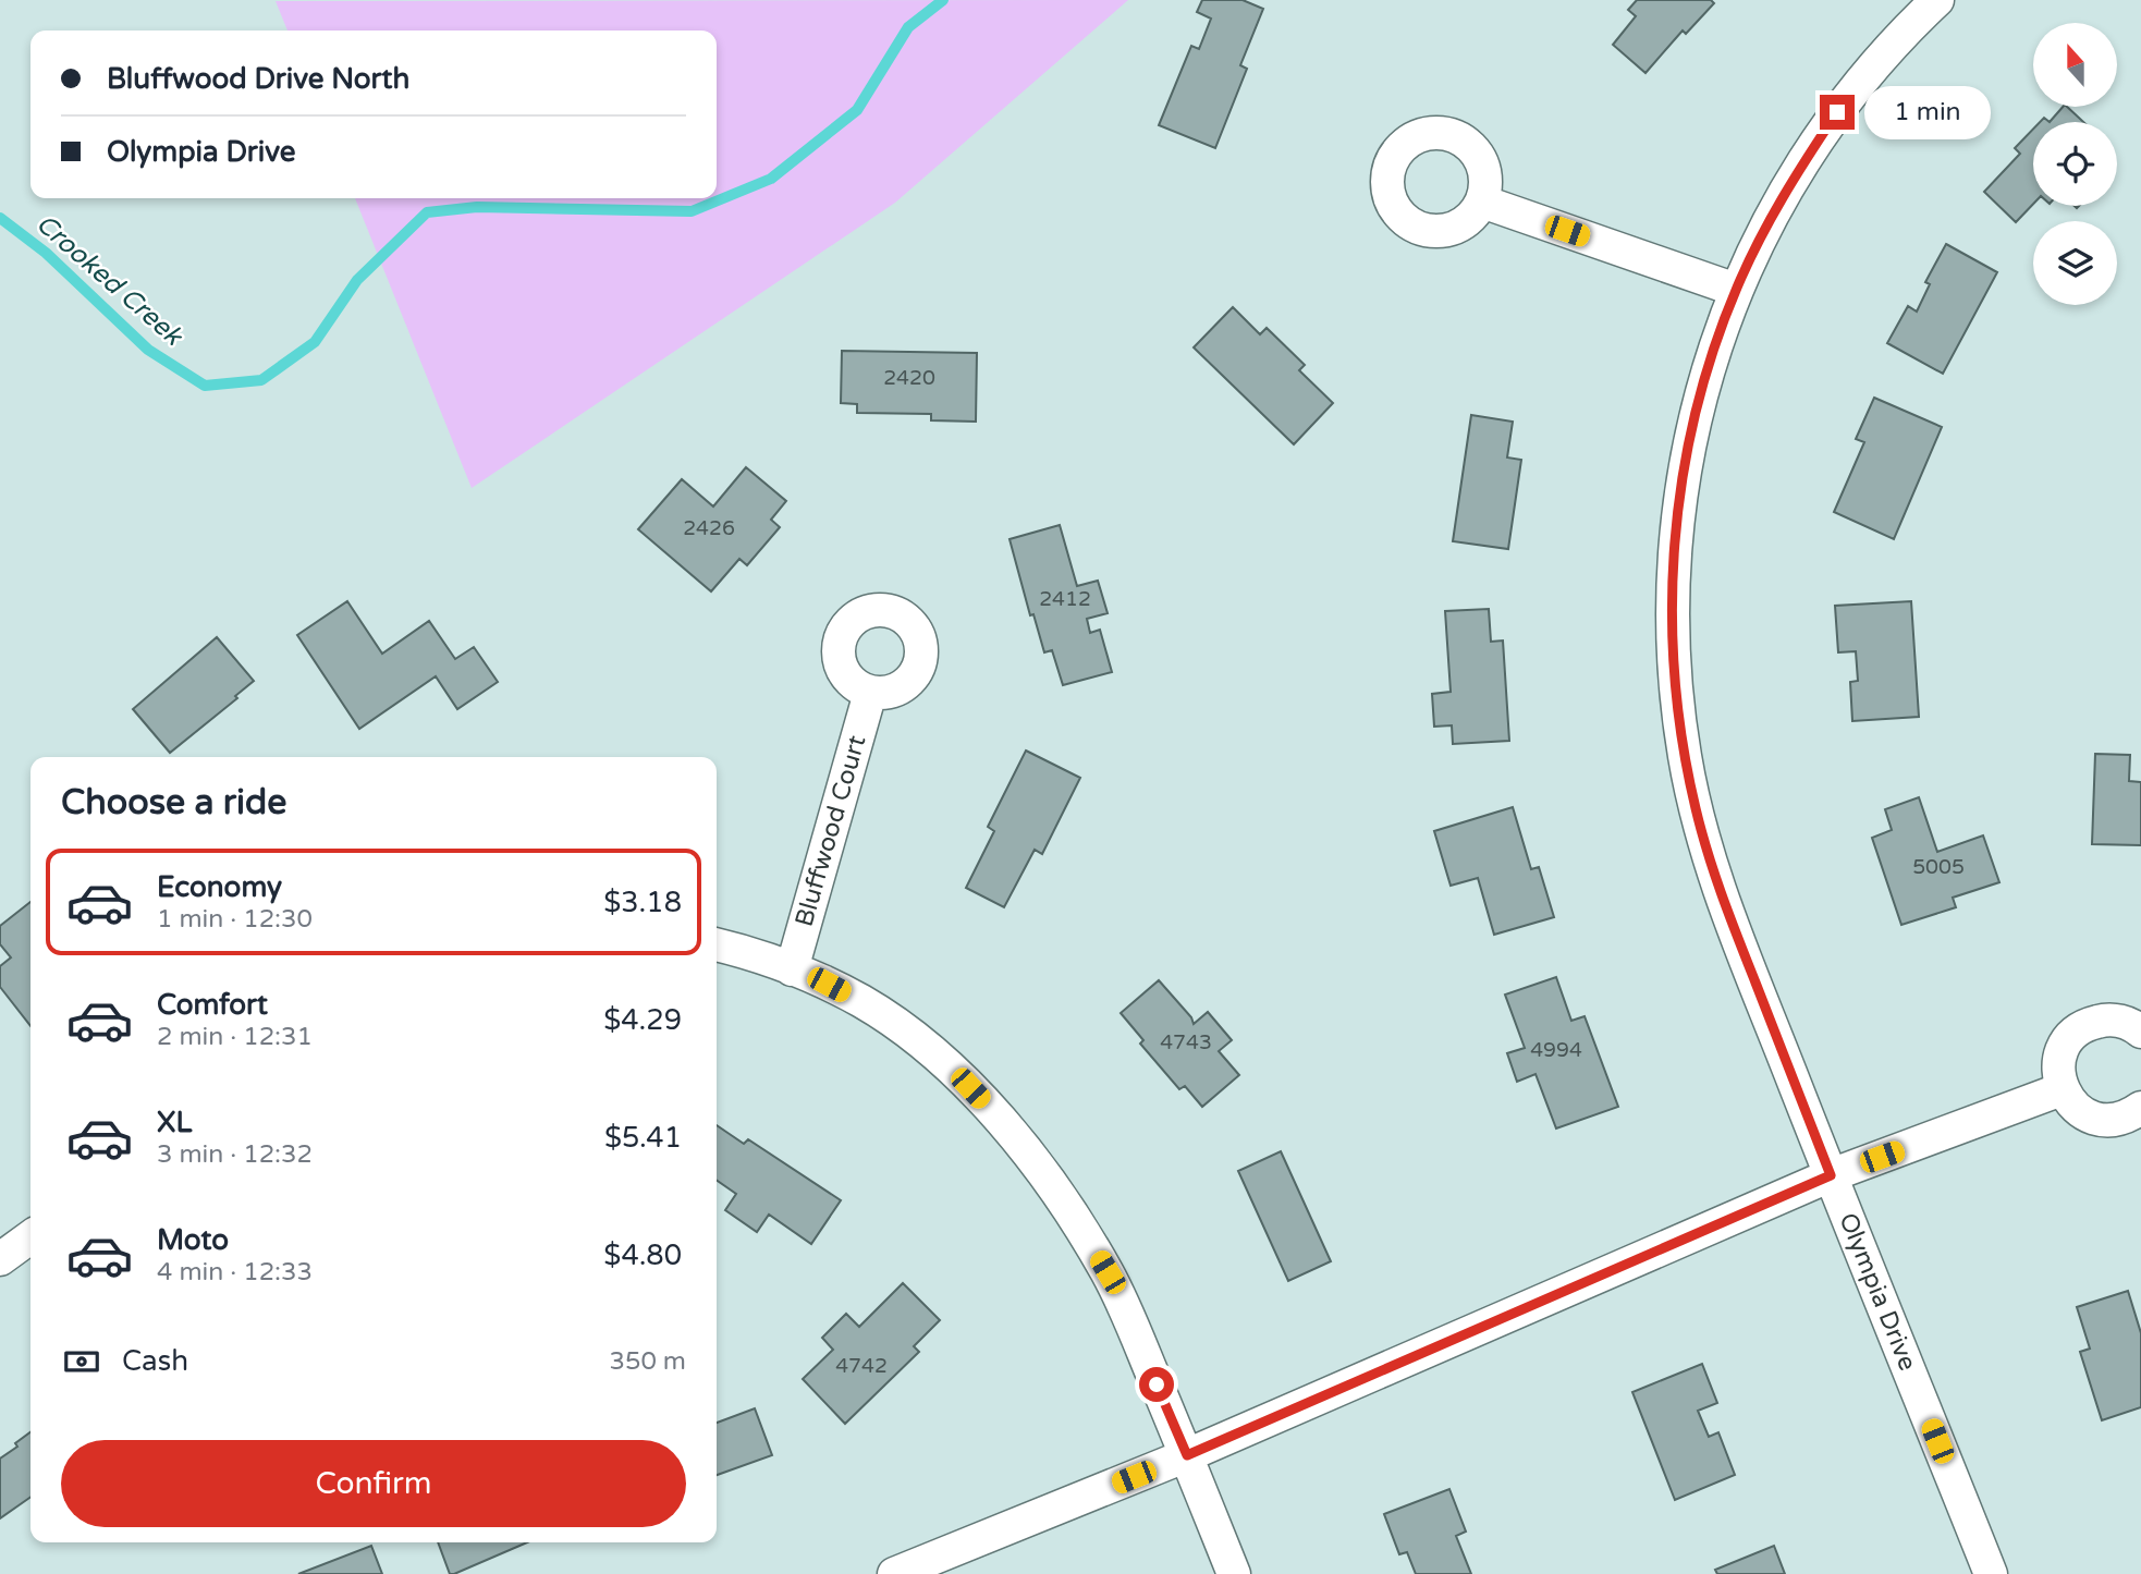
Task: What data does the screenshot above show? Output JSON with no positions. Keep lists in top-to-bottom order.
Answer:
{
  "streets": {
    "street": ["Bluffwood Court", "Olympia Drive"]
  },
  "water": ["Crooked Creek"],
  "house_numbers": [
    "2420",
    "2426",
    "2412",
    "5005",
    "4743",
    "4994",
    "4742"
  ],
  "north": "top",
  "page": {
    "banner": ["Bluffwood Drive North", "Olympia Drive"],
    "bubble": "1 min",
    "heading": "Choose a ride",
    "list": [
      {
        "name": "Economy",
        "note": "1 min · 12:30",
        "value": "$3.18"
      },
      {
        "name": "Comfort",
        "note": "2 min · 12:31",
        "value": "$4.29"
      },
      {
        "name": "XL",
        "note": "3 min · 12:32",
        "value": "$5.41"
      },
      {
        "name": "Moto",
        "note": "4 min · 12:33",
        "value": "$4.80"
      }
    ],
    "pay": ["Cash", "350 m"],
    "buttons": "Confirm"
  }
}
